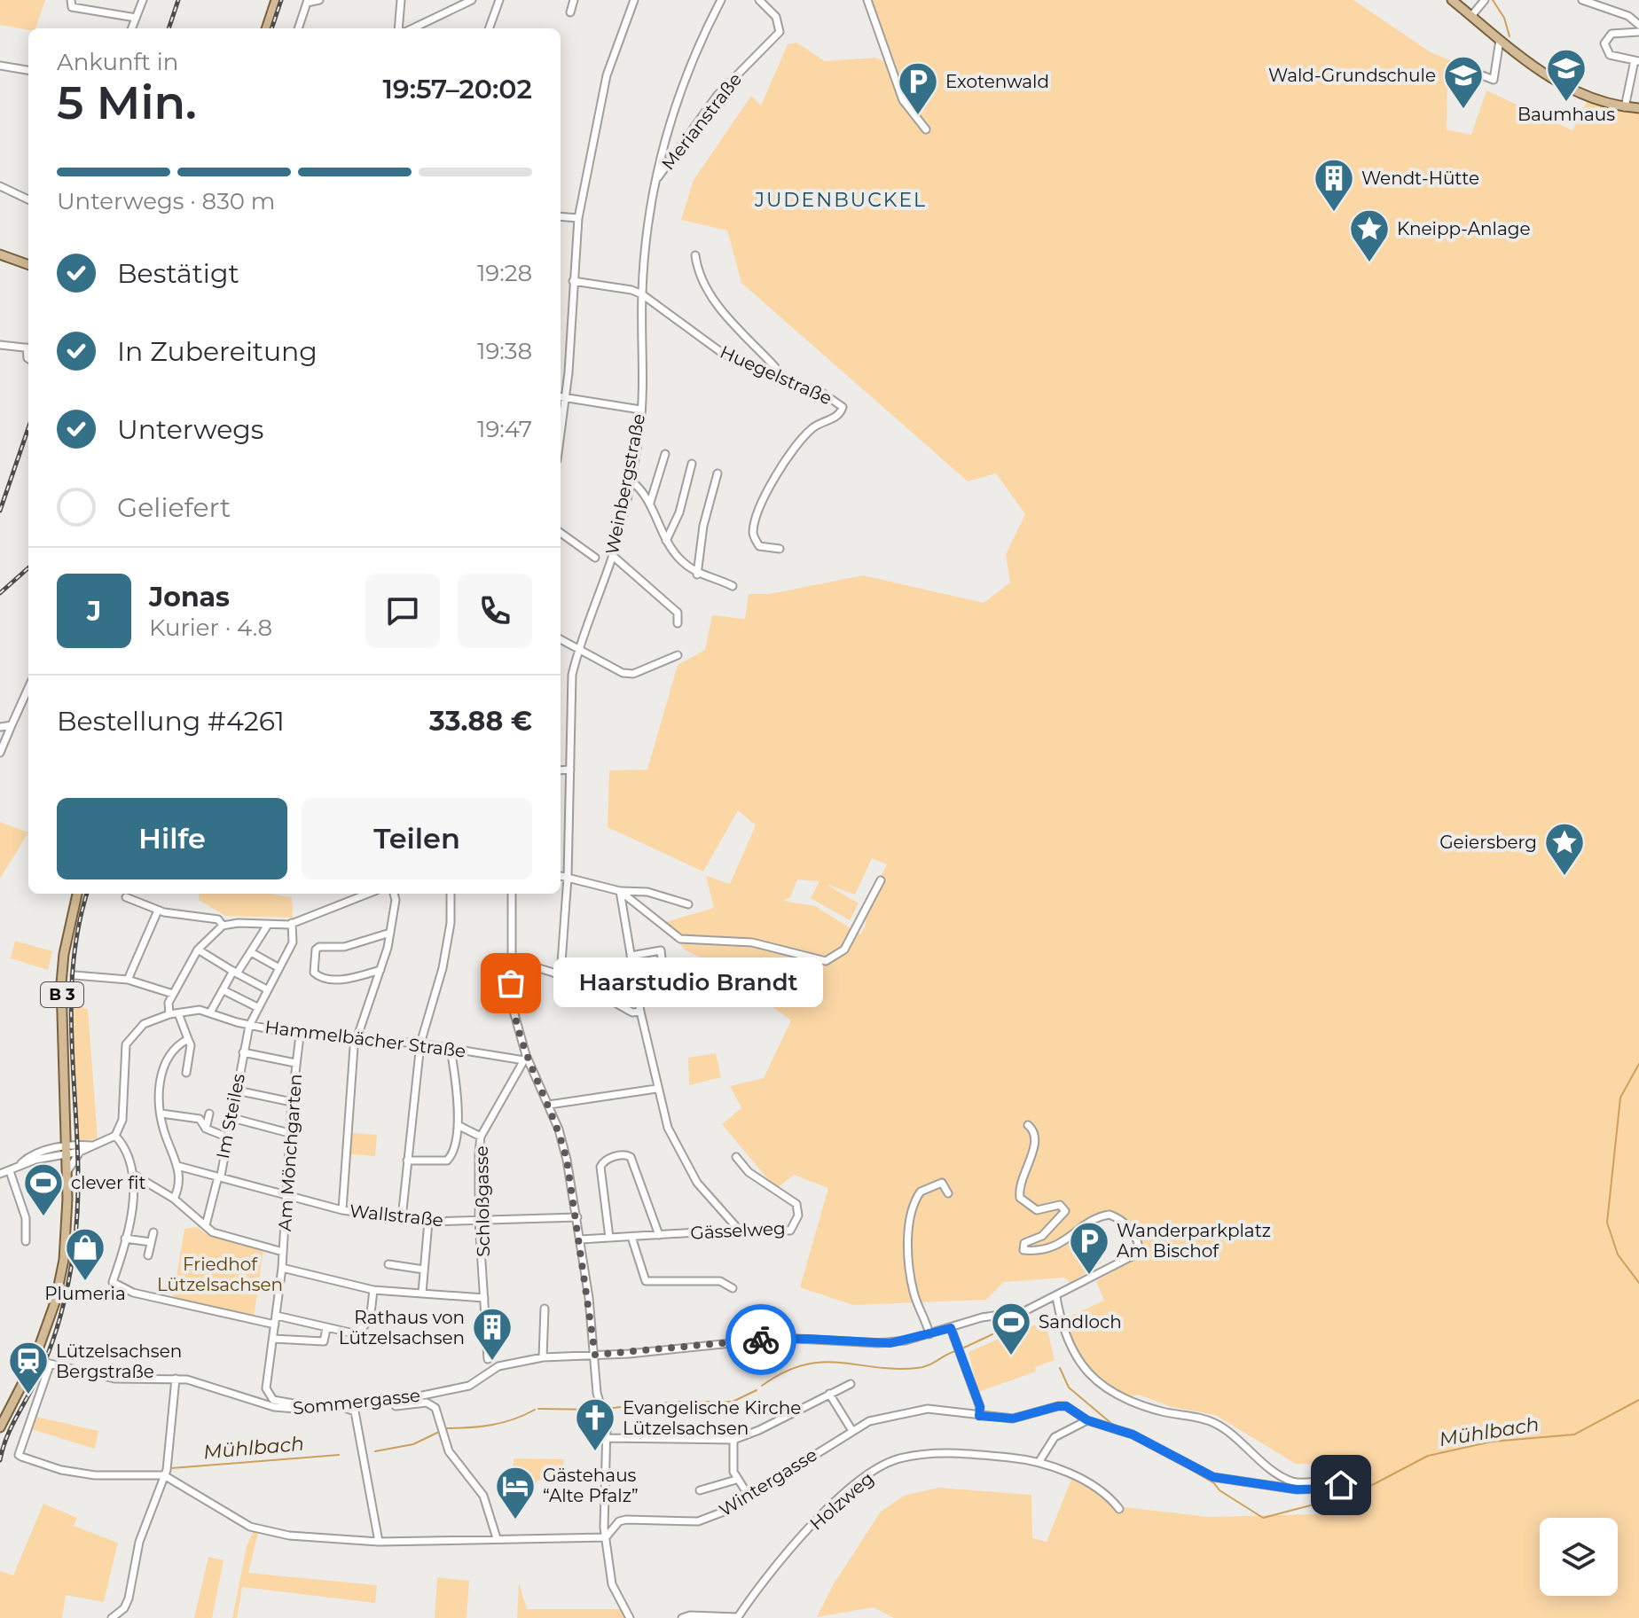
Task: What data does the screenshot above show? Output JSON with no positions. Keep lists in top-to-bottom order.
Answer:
{
  "streets": {
    "main road": ["B 3"],
    "street": [
      "Merianstraße",
      "Huegelstraße",
      "Weinbergstraße",
      "Hammelbächer Straße",
      "Im Steiles",
      "Am Mönchgarten",
      "Schloßgasse",
      "Wallstraße",
      "Gässelweg",
      "Sommergasse",
      "Wintergasse",
      "Holzweg"
    ]
  },
  "crossings": [
    ["Merianstraße", "Weinbergstraße"],
    ["Huegelstraße", "Weinbergstraße"],
    ["B 3", "Sommergasse"],
    ["Hammelbächer Straße", "Im Steiles"],
    ["Hammelbächer Straße", "Am Mönchgarten"],
    ["Hammelbächer Straße", "Schloßgasse"],
    ["Im Steiles", "Wallstraße"],
    ["Am Mönchgarten", "Wallstraße"],
    ["Am Mönchgarten", "Sommergasse"],
    ["Schloßgasse", "Wallstraße"],
    ["Schloßgasse", "Sommergasse"],
    ["Sommergasse", "Wintergasse"]
  ],
  "districts": ["JUDENBUCKEL"],
  "water": ["Mühlbach"],
  "parks": ["Friedhof Lützelsachsen"],
  "places": {
    "school or university": ["Baumhaus", "Wald-Grundschule"],
    "parking": ["Exotenwald", "Wanderparkplatz Am Bischof"],
    "building": ["Wendt-Hütte", "Rathaus von Lützelsachsen"],
    "place": ["Kneipp-Anlage", "Geiersberg"],
    "other": ["Haarstudio Brandt"],
    "sports": ["clever fit", "Sandloch"],
    "shop": ["Plumeria"],
    "station": ["Lützelsachsen Bergstraße"],
    "church": ["Evangelische Kirche Lützelsachsen"],
    "hotel": ["Gästehaus “Alte Pfalz”"]
  },
  "page": {
    "heading": ["5 Min.", "Ankunft in", "19:57–20:02"],
    "panel": [
      "Jonas",
      "Kurier · 4.8",
      "Bestellung #4261",
      "33.88 €"
    ],
    "bar": "Unterwegs · 830 m",
    "list": [
      ["Bestätigt", "19:28"],
      ["In Zubereitung", "19:38"],
      ["Unterwegs", "19:47"],
      "Geliefert"
    ],
    "round": "J",
    "buttons": ["Hilfe", "Teilen"],
    "bubble": "Haarstudio Brandt"
  }
}
